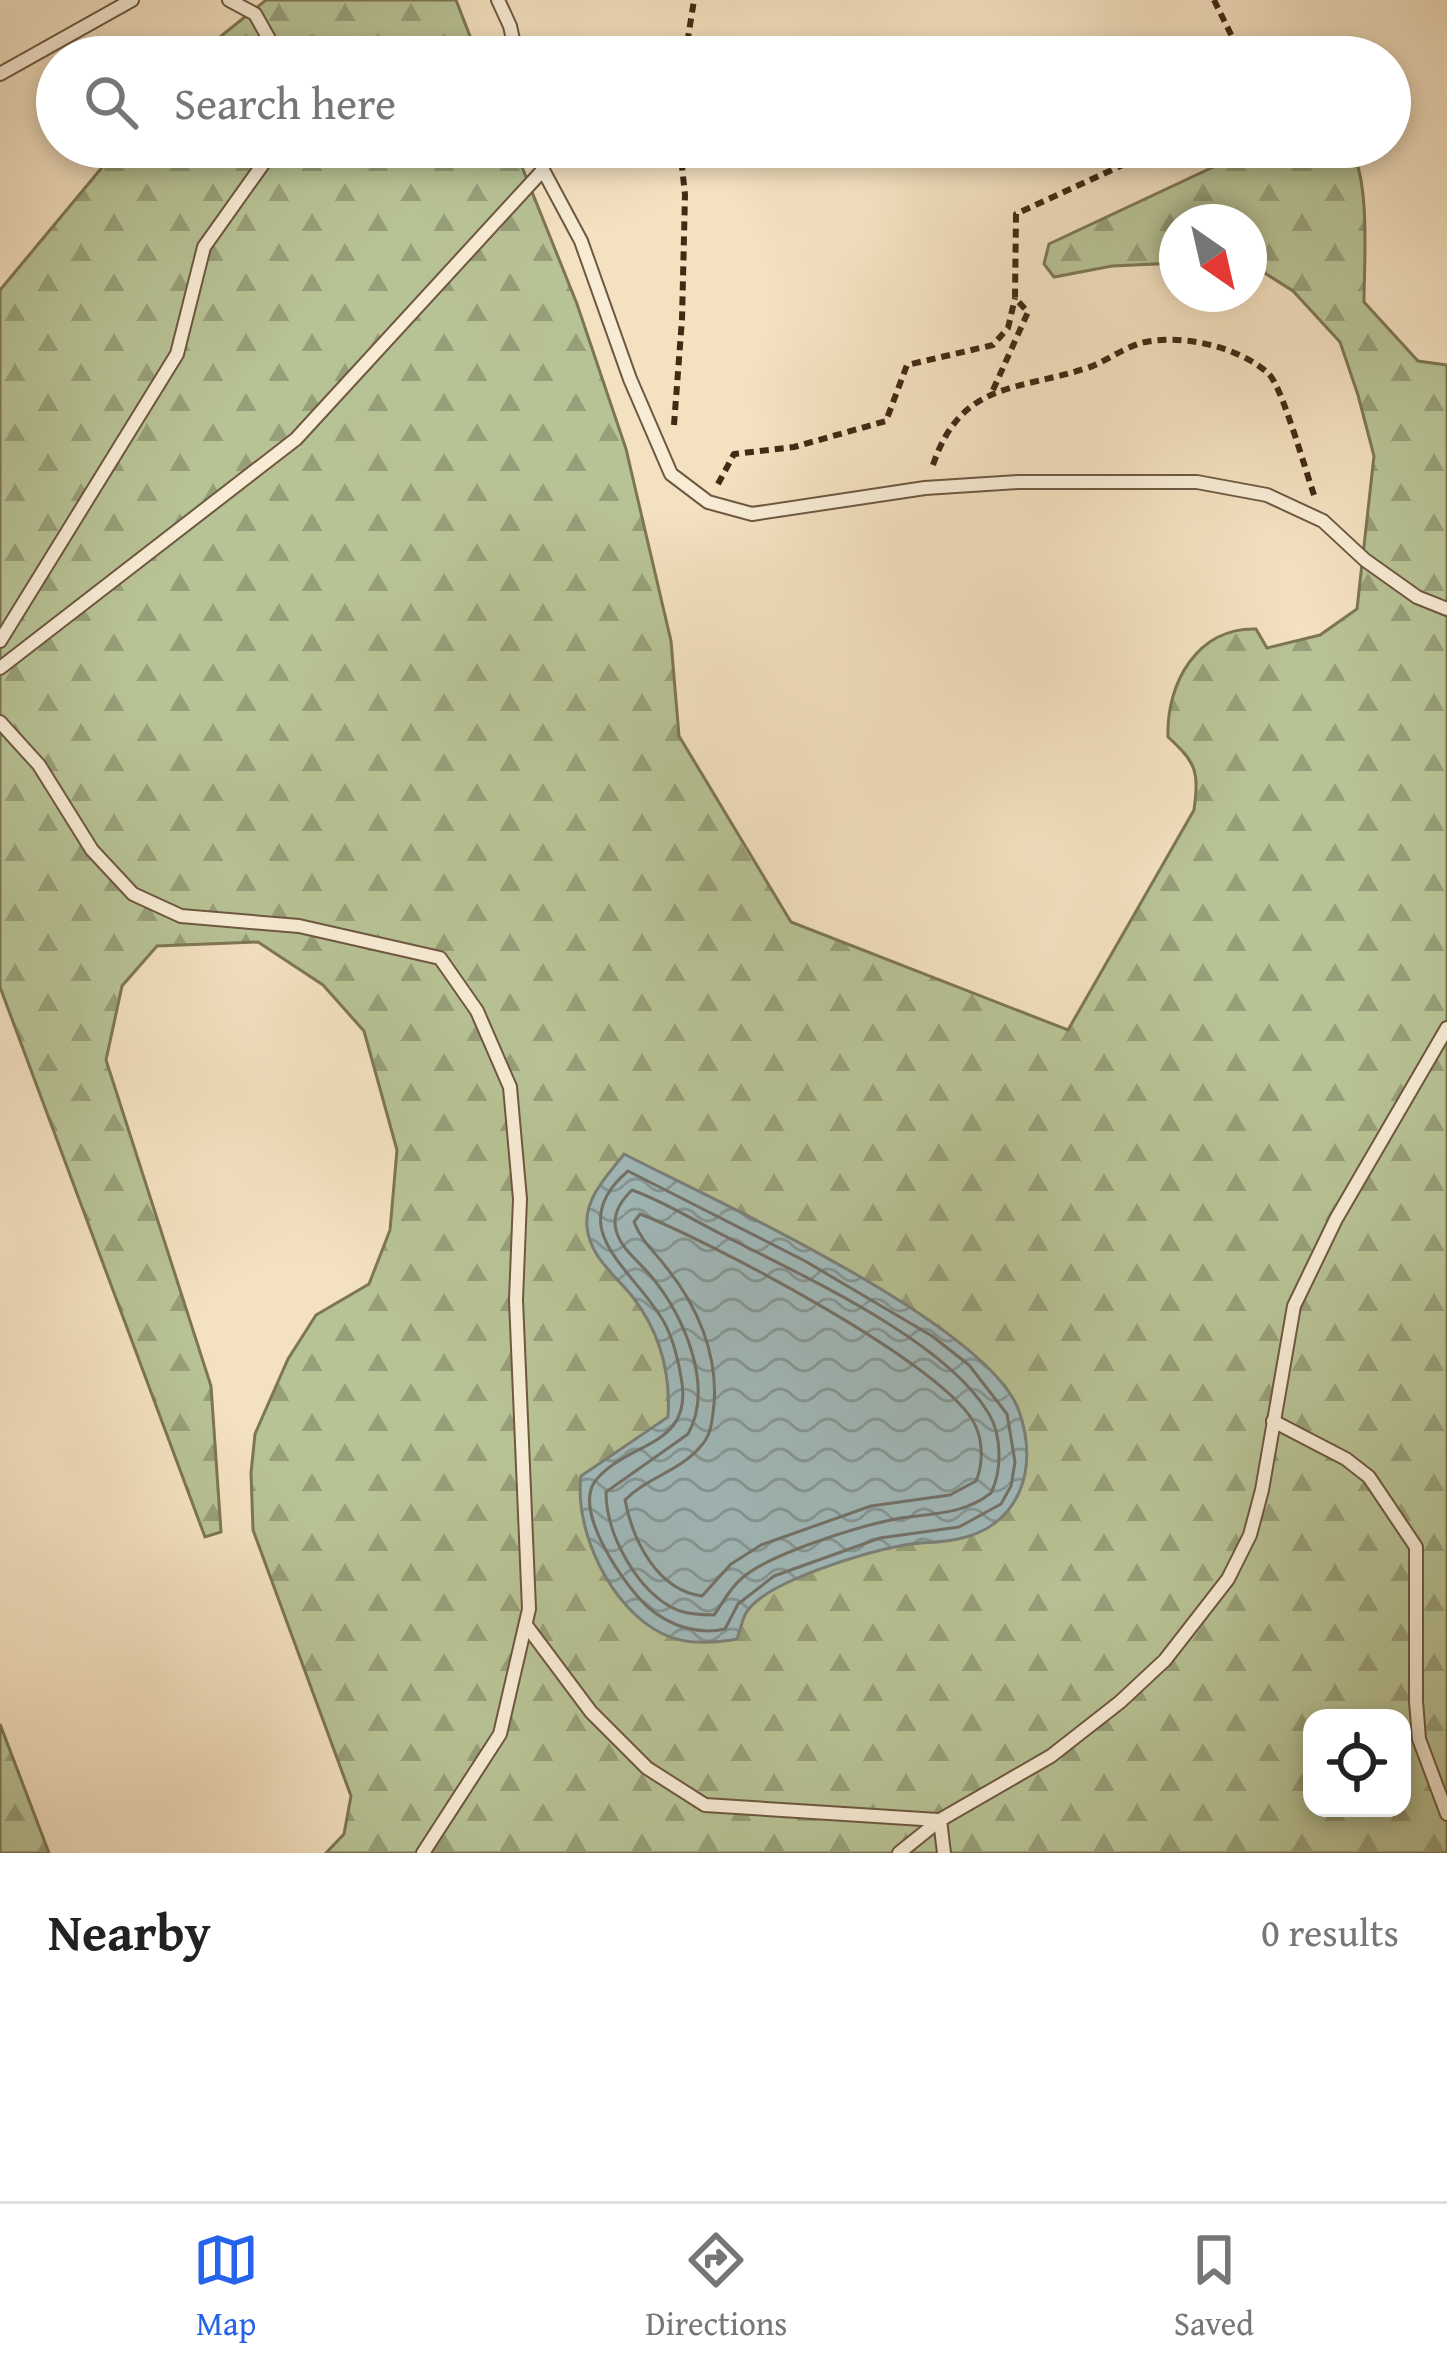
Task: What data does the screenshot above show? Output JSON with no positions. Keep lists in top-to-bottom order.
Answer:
{
  "north": "bottom right",
  "page": {
    "search": "Search here",
    "heading": ["Nearby", "0 results"],
    "nav": ["Map", "Directions", "Saved"]
  }
}
